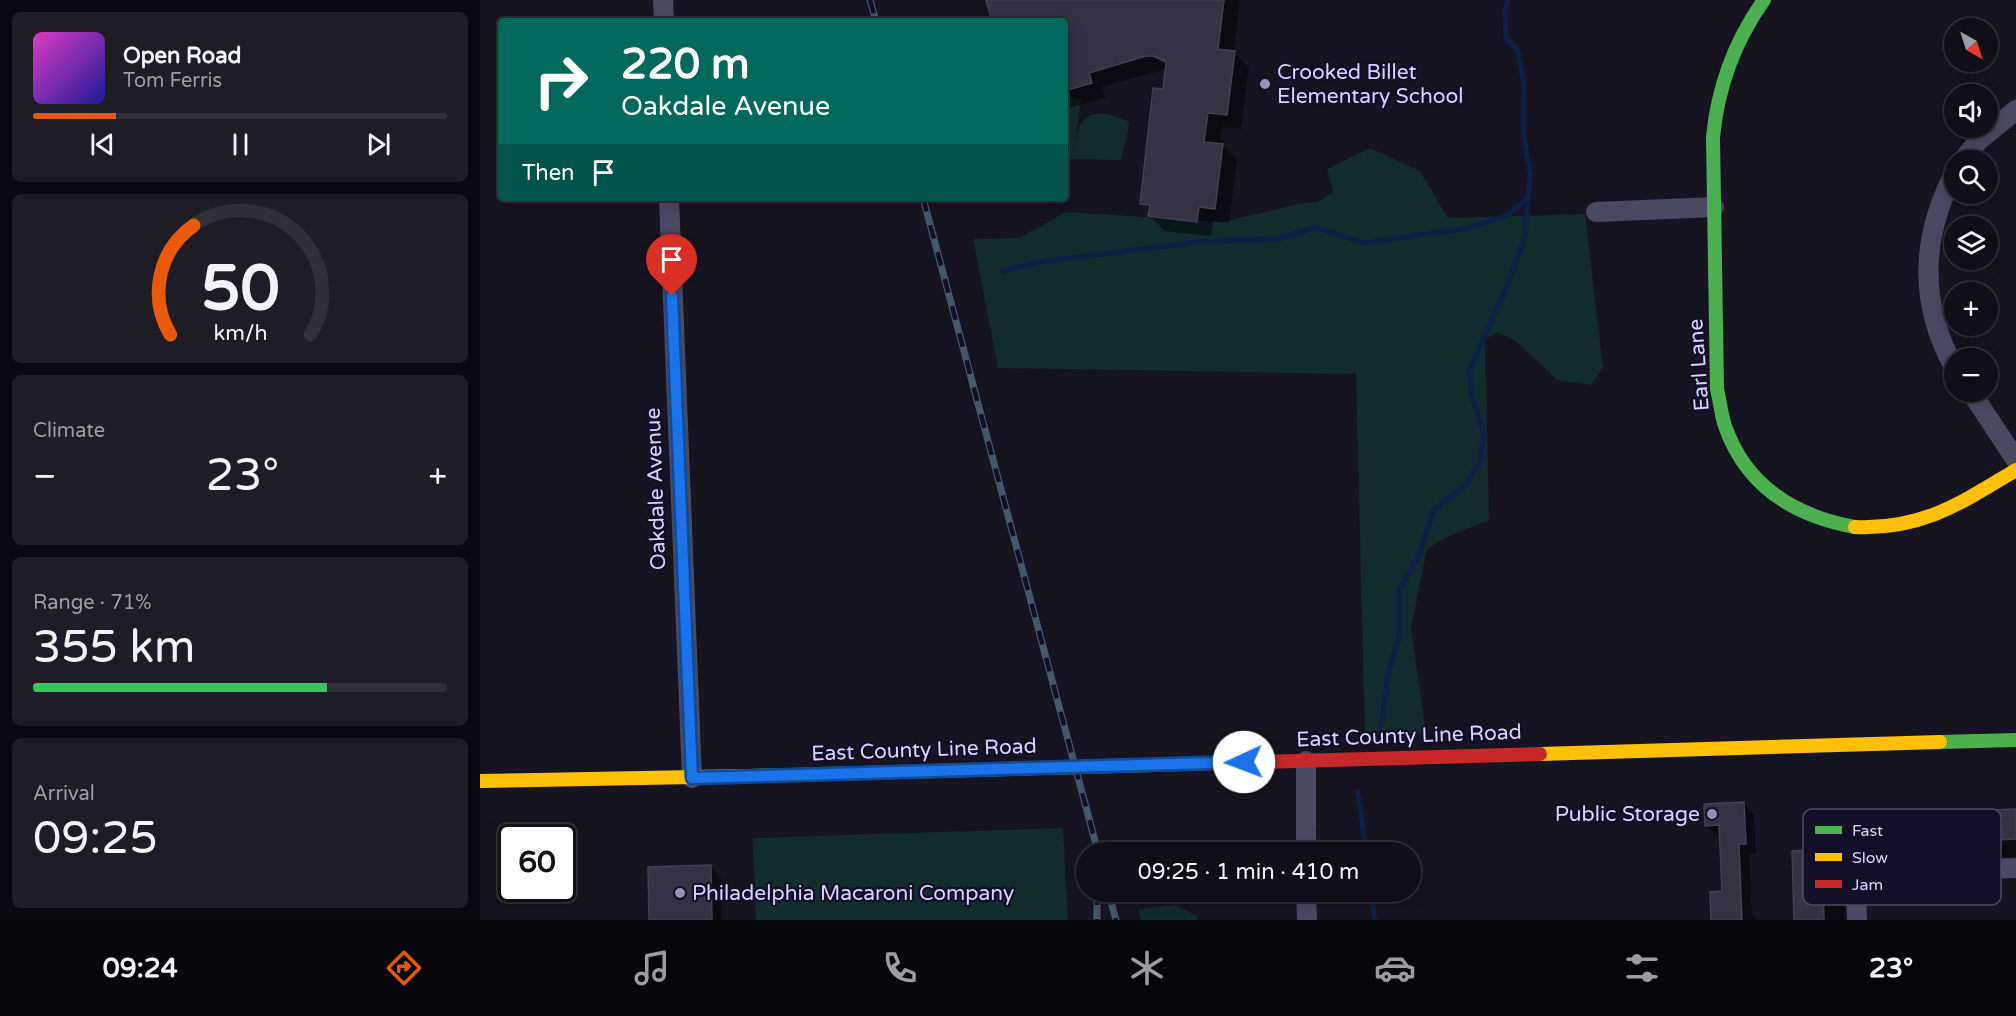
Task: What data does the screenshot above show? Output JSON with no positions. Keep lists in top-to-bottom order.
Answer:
{
  "streets": {
    "main road": ["Earl Lane", "East County Line Road"],
    "street": ["Oakdale Avenue"]
  },
  "crossings": [
    ["Oakdale Avenue", "East County Line Road"]
  ],
  "places": ["Crooked Billet Elementary School", "Public Storage", "Philadelphia Macaroni Company"],
  "legend": ["Fast", "Slow", "Jam"],
  "north": "bottom right",
  "page": {
    "map_buttons": ["+", "−"],
    "turn": ["220 m", "Oakdale Avenue"],
    "song": ["Open Road", "Tom Ferris"],
    "then": "Then",
    "tile": [
      "Climate",
      ["Range · 71%", "355 km"],
      ["Arrival", "09:25"]
    ],
    "heat": ["−", "23°", "+"],
    "limit": "60",
    "trip": "09:25 · 1 min · 410 m",
    "tabs": ["09:24", "23°"],
    "gauge": ["50", "km/h"]
  }
}
